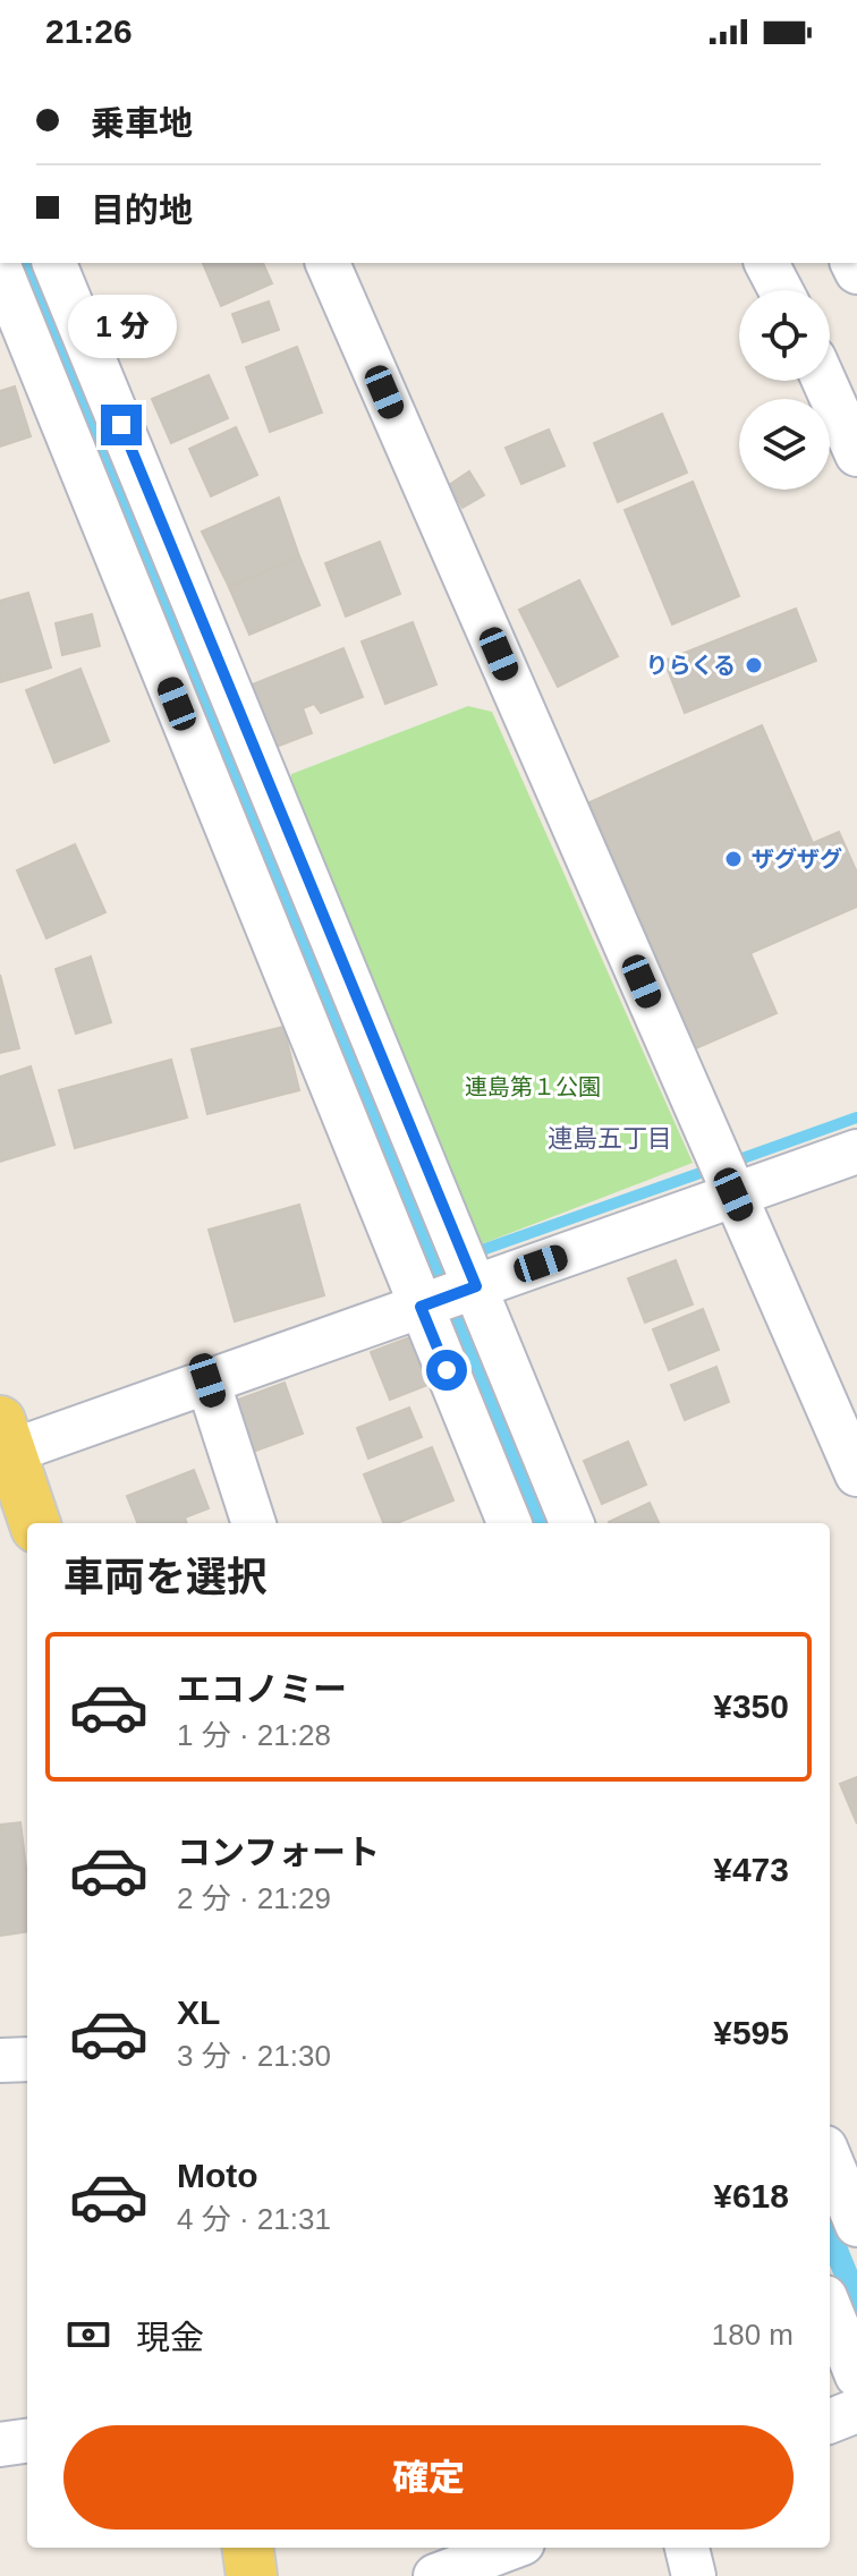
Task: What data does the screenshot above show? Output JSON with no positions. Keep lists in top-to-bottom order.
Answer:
{
  "districts": ["連島五丁目"],
  "parks": ["連島第１公園"],
  "places": ["りらくる", "ザグザグ"],
  "page": {
    "status": "21:26",
    "banner": ["乗車地", "目的地"],
    "bubble": "1 分",
    "heading": "車両を選択",
    "list": [
      {
        "name": "エコノミー",
        "note": "1 分 · 21:28",
        "value": "¥350"
      },
      {
        "name": "コンフォート",
        "note": "2 分 · 21:29",
        "value": "¥473"
      },
      {
        "name": "XL",
        "note": "3 分 · 21:30",
        "value": "¥595"
      },
      {
        "name": "Moto",
        "note": "4 分 · 21:31",
        "value": "¥618"
      }
    ],
    "pay": ["現金", "180 m"],
    "buttons": "確定"
  }
}
